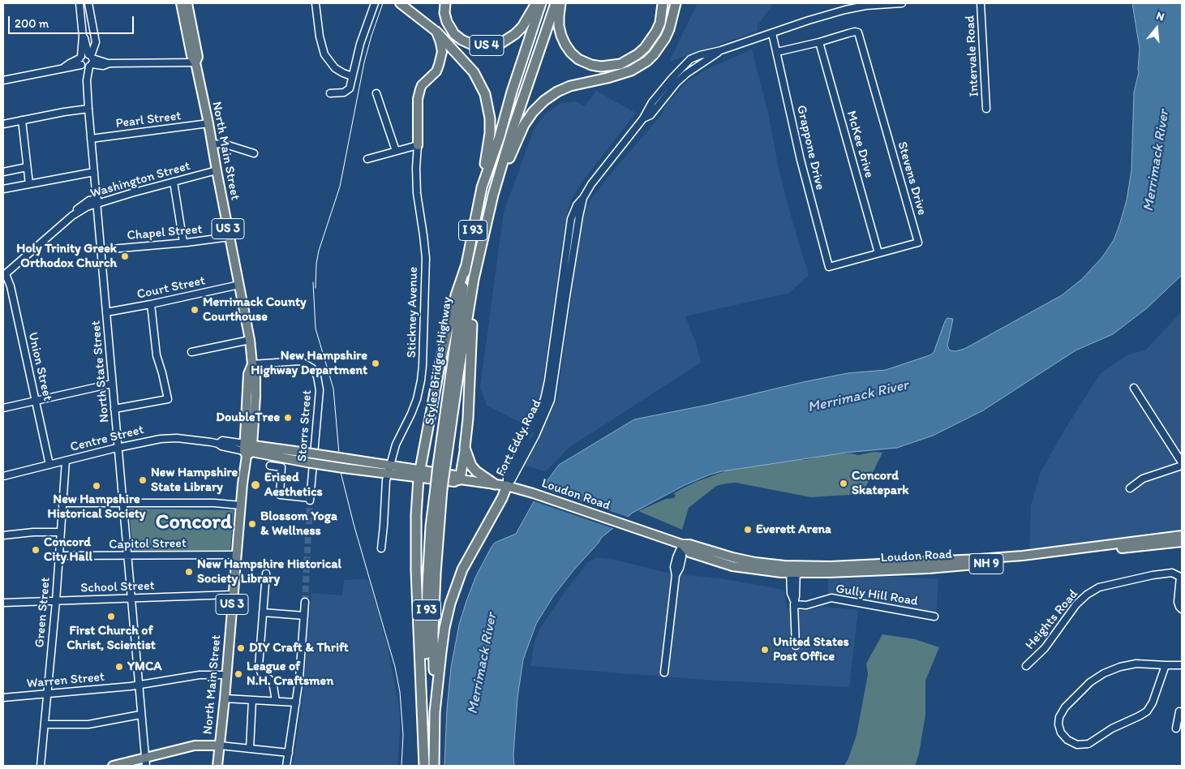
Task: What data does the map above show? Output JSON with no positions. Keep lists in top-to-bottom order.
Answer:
{
  "streets": {
    "highway": ["US 4", "I 93", "Styles Bridges Highway"],
    "main road": [
      "North Main Street",
      "US 3",
      "Loudon Road",
      "NH 9"
    ],
    "street": [
      "Intervale Road",
      "Pearl Street",
      "McKee Drive",
      "Grappone Drive",
      "Stevens Drive",
      "Washington Street",
      "Chapel Street",
      "Court Street",
      "Stickney Avenue",
      "Union Street",
      "North State Street",
      "Storrs Street",
      "Fort Eddy Road",
      "Centre Street",
      "Capitol Street",
      "School Street",
      "Gully Hill Road",
      "Green Street",
      "Heights Road",
      "Warren Street"
    ]
  },
  "crossings": [
    ["Pearl Street", "North Main Street"],
    ["Pearl Street", "North State Street"],
    ["McKee Drive", "Stevens Drive"],
    ["Grappone Drive", "Stevens Drive"],
    ["Grappone Drive", "Fort Eddy Road"],
    ["North Main Street", "Washington Street"],
    ["North Main Street", "US 3"],
    ["North Main Street", "Chapel Street"],
    ["North Main Street", "Court Street"],
    ["North Main Street", "Storrs Street"],
    ["North Main Street", "Centre Street"],
    ["North Main Street", "Loudon Road"],
    ["North Main Street", "Capitol Street"],
    ["North Main Street", "School Street"],
    ["North Main Street", "Warren Street"],
    ["Washington Street", "Union Street"],
    ["Washington Street", "North State Street"],
    ["I 93", "Styles Bridges Highway"],
    ["Chapel Street", "North State Street"],
    ["Court Street", "North State Street"],
    ["Stickney Avenue", "Loudon Road"],
    ["Union Street", "Centre Street"],
    ["North State Street", "Centre Street"],
    ["North State Street", "Capitol Street"],
    ["North State Street", "School Street"],
    ["North State Street", "Warren Street"],
    ["Fort Eddy Road", "Loudon Road"],
    ["Centre Street", "Loudon Road"],
    ["Centre Street", "Green Street"],
    ["Capitol Street", "Green Street"],
    ["School Street", "Green Street"],
    ["Green Street", "Warren Street"]
  ],
  "districts": ["Concord"],
  "water": ["Merrimack River"],
  "places": [
    "Holy Trinity Greek Orthodox Church",
    "Merrimack County Courthouse",
    "New Hampshire Highway Department",
    "DoubleTree",
    "New Hampshire State Library",
    "Concord Skatepark",
    "Erised Aesthetics",
    "New Hampshire Historical Society",
    "Blossom Yoga & Wellness",
    "Everett Arena",
    "Concord City Hall",
    "New Hampshire Historical Society Library",
    "First Church of Christ, Scientist",
    "DIY Craft & Thrift",
    "United States Post Office",
    "YMCA",
    "League of N.H. Craftsmen"
  ],
  "scale_bar": "200 m",
  "north": "top"
}
